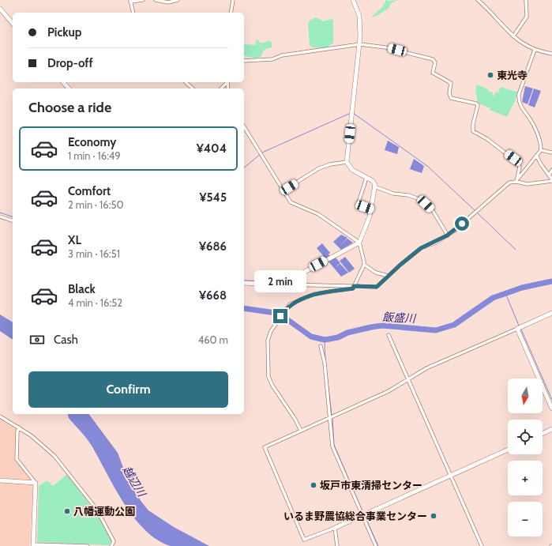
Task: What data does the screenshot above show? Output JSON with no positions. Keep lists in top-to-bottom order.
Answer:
{
  "water": ["飯盛川", "越辺川"],
  "places": [
    "東光寺",
    "坂戸市東清掃センター",
    "八幡運動公園",
    "いるま野農協総合事業センター"
  ],
  "north": "bottom",
  "page": {
    "banner": ["Pickup", "Drop-off"],
    "heading": "Choose a ride",
    "list": [
      {
        "name": "Economy",
        "note": "1 min · 16:49",
        "value": "¥404"
      },
      {
        "name": "Comfort",
        "note": "2 min · 16:50",
        "value": "¥545"
      },
      {
        "name": "XL",
        "note": "3 min · 16:51",
        "value": "¥686"
      },
      {
        "name": "Black",
        "note": "4 min · 16:52",
        "value": "¥668"
      }
    ],
    "bubble": "2 min",
    "pay": ["Cash", "460 m"],
    "buttons": "Confirm",
    "map_buttons": ["+", "−"]
  }
}
